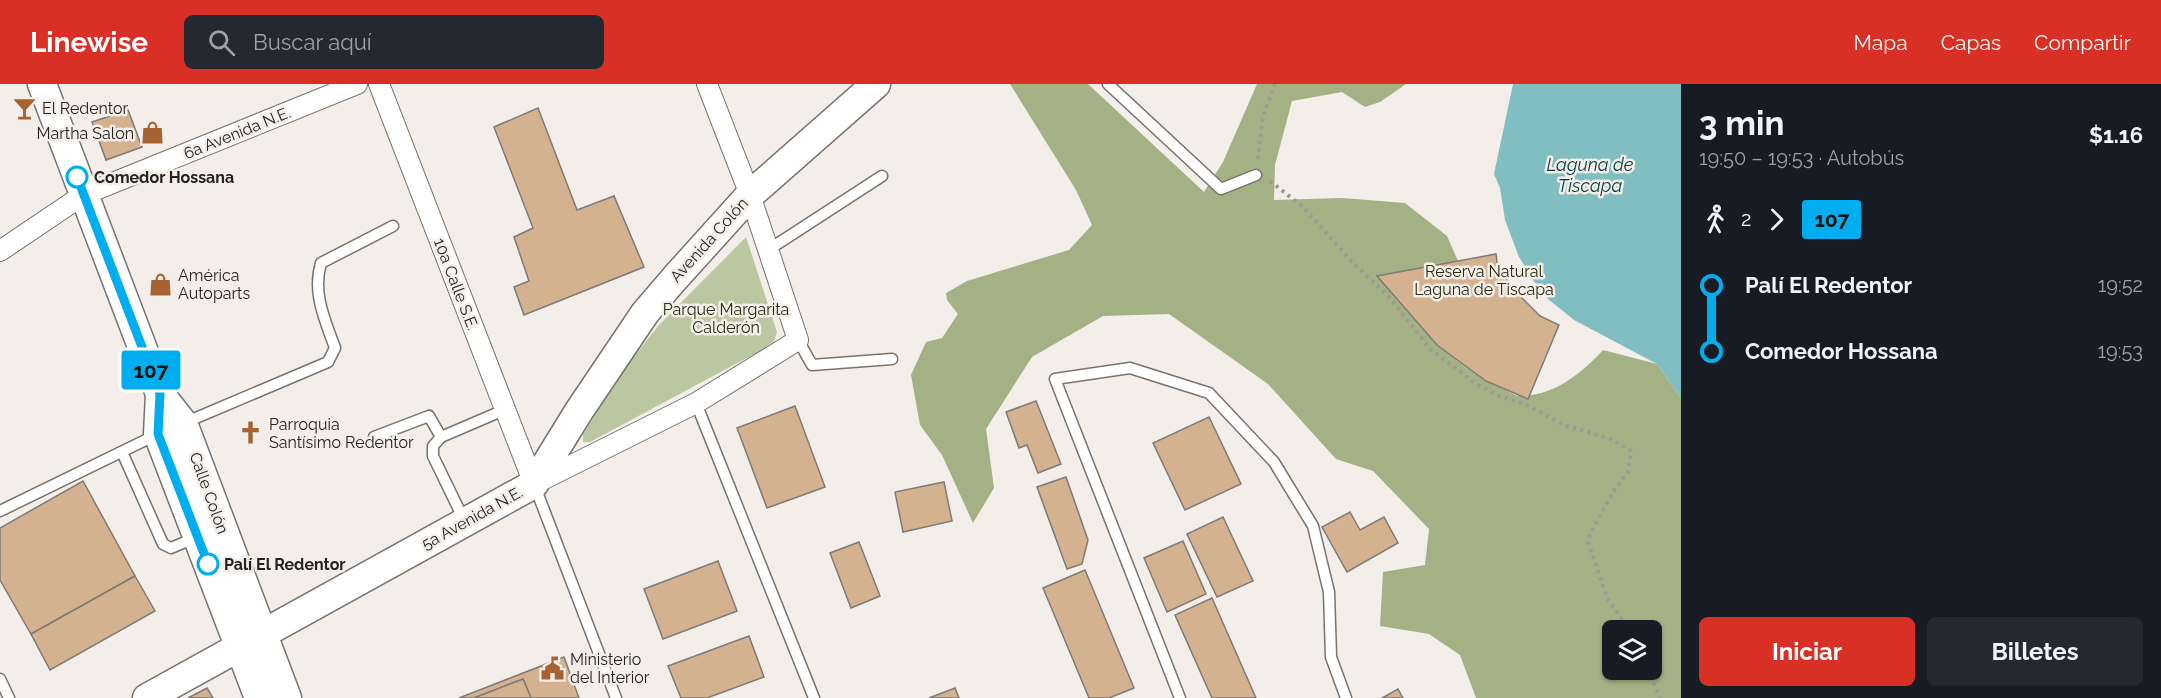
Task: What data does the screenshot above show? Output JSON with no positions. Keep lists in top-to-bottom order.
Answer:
{
  "streets": {
    "main road": ["Avenida Colón", "Calle Colón", "5a Avenida N.E."],
    "street": ["6a Avenida N.E.", "10a Calle S.E."]
  },
  "crossings": [
    ["6a Avenida N.E.", "Calle Colón"],
    ["Avenida Colón", "10a Calle S.E."],
    ["Avenida Colón", "5a Avenida N.E."],
    ["10a Calle S.E.", "5a Avenida N.E."],
    ["Calle Colón", "5a Avenida N.E."]
  ],
  "water": ["Laguna de Tiscapa"],
  "parks": ["Reserva Natural Laguna de Tiscapa", "Parque Margarita Calderón"],
  "places": {
    "bar": ["El Redentor"],
    "shop": ["Martha Salon", "América Autoparts"],
    "other": ["Comedor Hossana", "Palí El Redentor"],
    "church": ["Parroquia Santísimo Redentor"],
    "public building": ["Ministerio del Interior"]
  },
  "lines": ["bus line 107"],
  "page": {
    "header": "Linewise",
    "search": "Buscar aquí",
    "nav": ["Mapa", "Capas", "Compartir"],
    "on_map": "107",
    "heading": ["3 min", "19:50 – 19:53 · Autobús", "$1.16"],
    "legs": ["2", "107"],
    "list": [
      {
        "name": "Palí El Redentor",
        "value": "19:52"
      },
      {
        "name": "Comedor Hossana",
        "value": "19:53"
      }
    ],
    "buttons": ["Iniciar", "Billetes"]
  }
}
